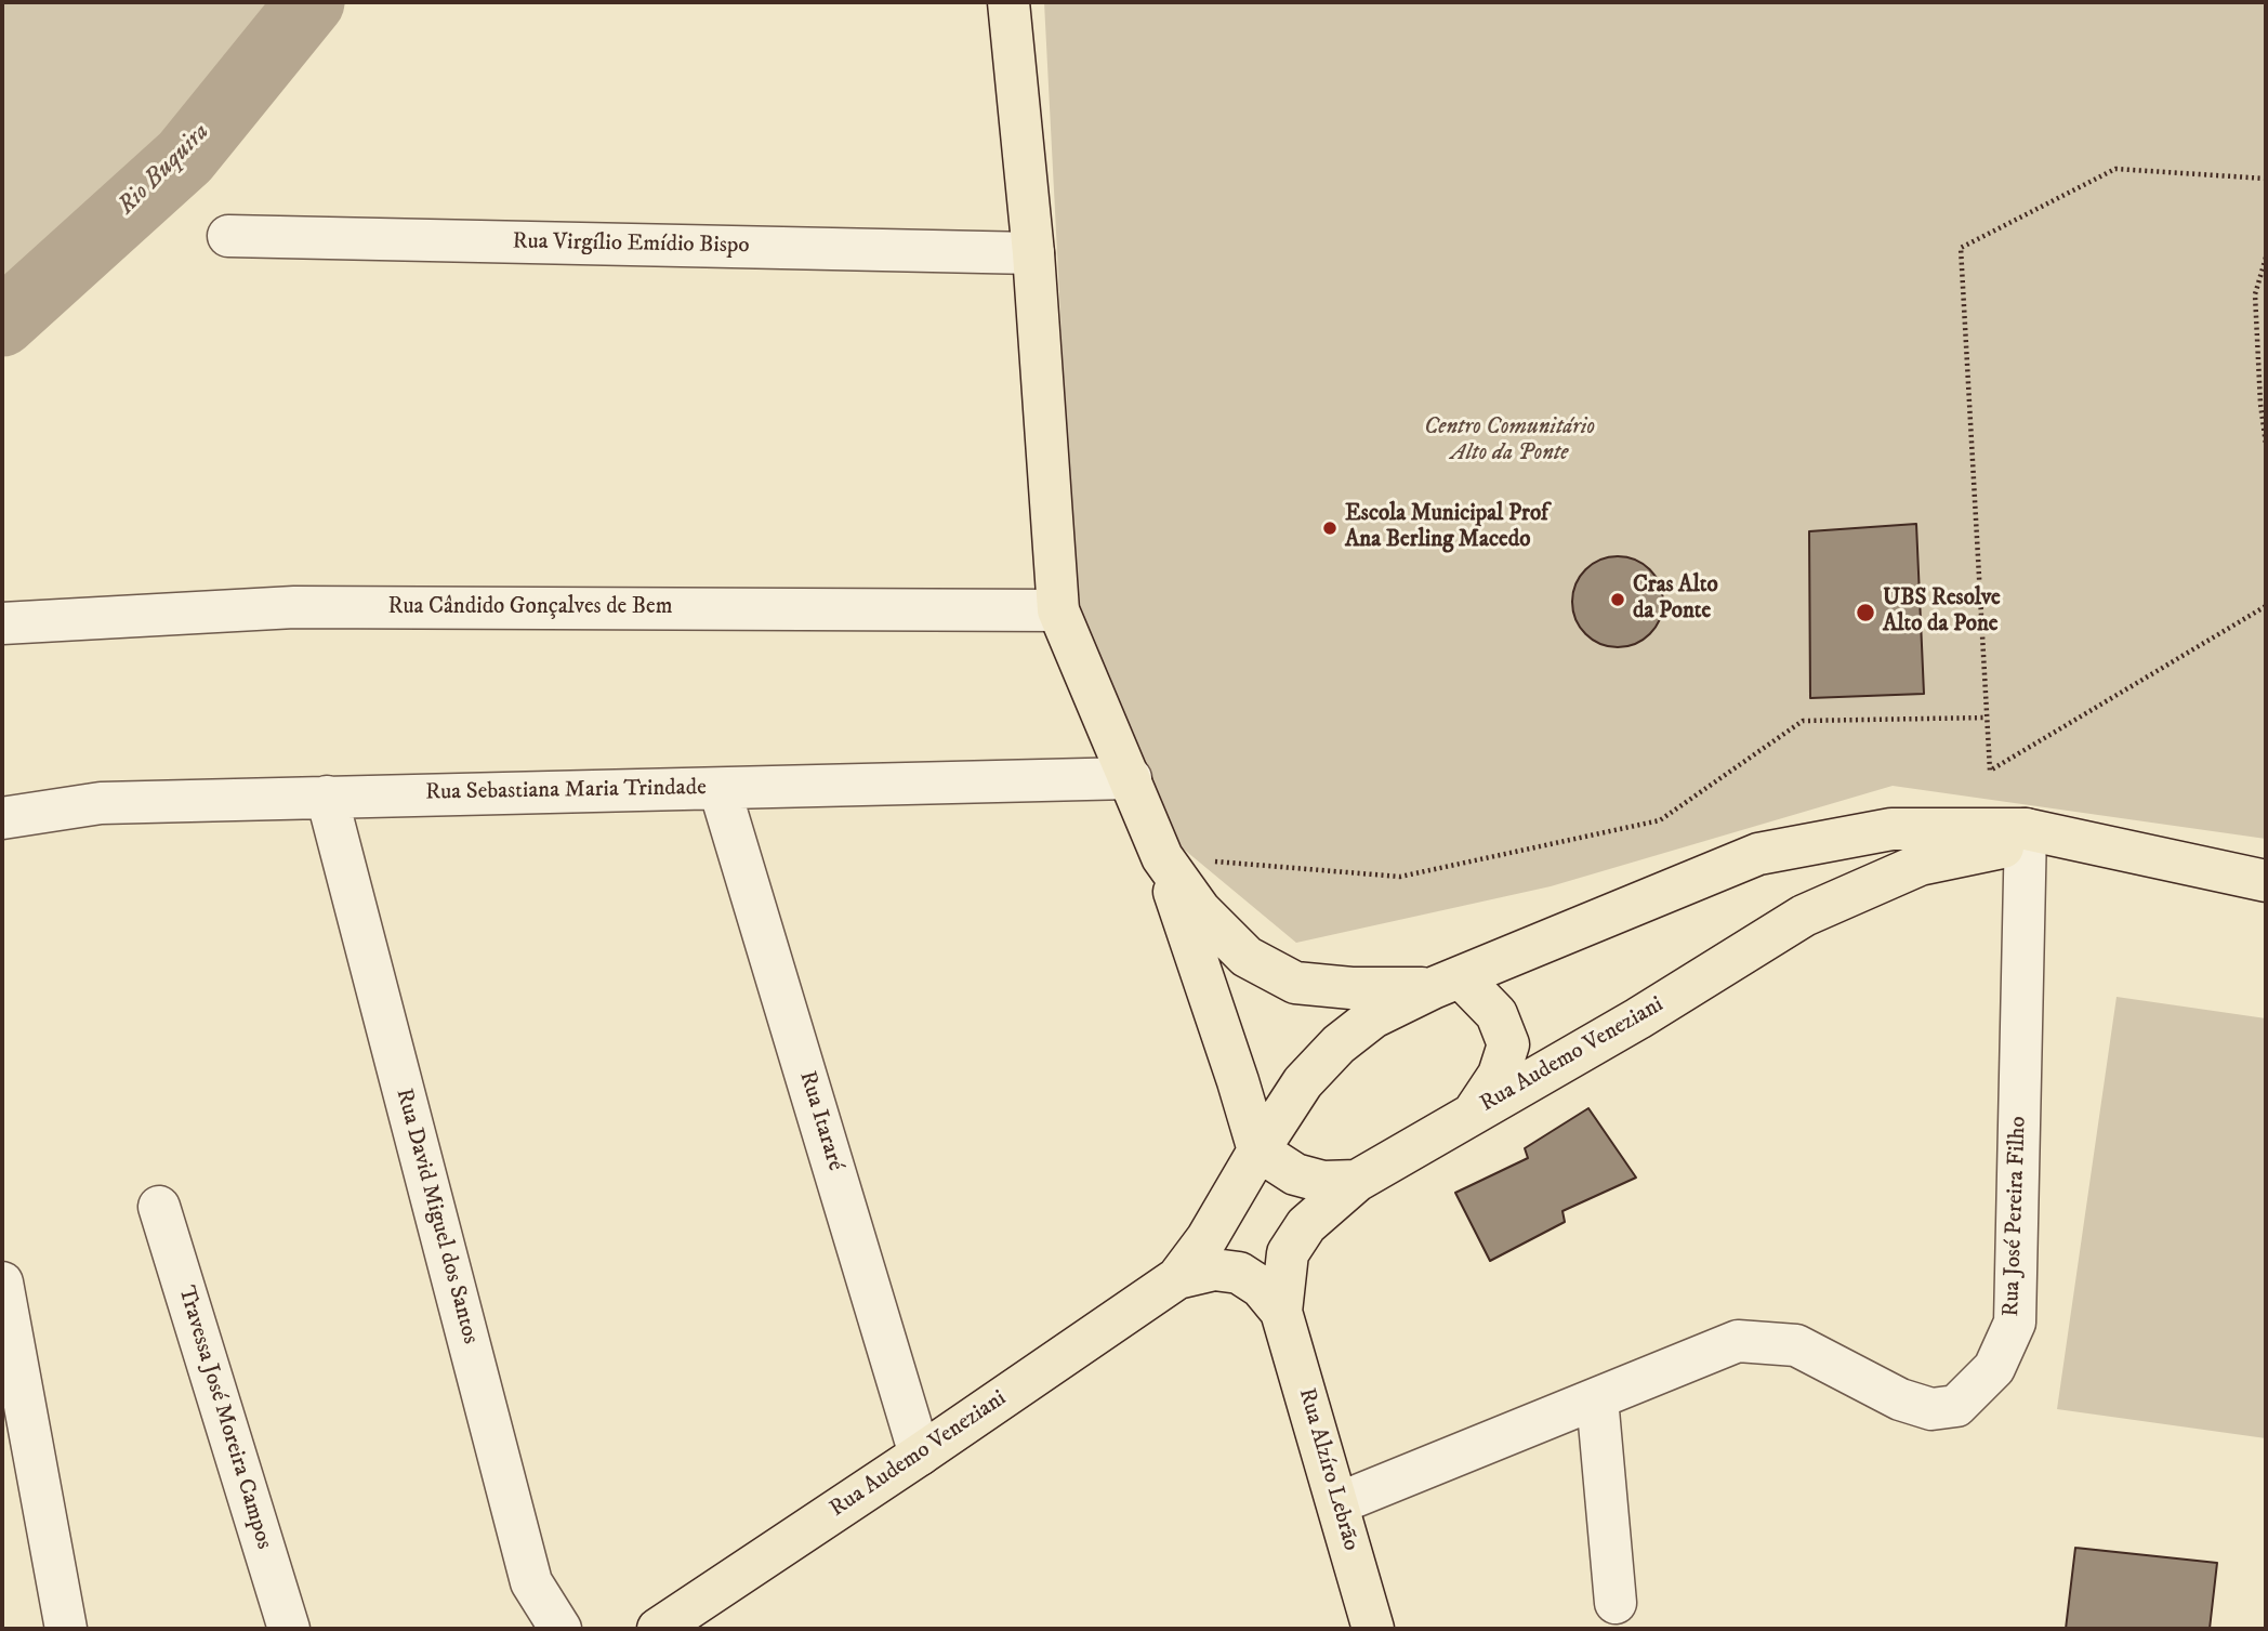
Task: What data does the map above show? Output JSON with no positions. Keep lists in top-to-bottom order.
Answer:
{
  "streets": {
    "main road": ["Rua Audemo Veneziani", "Rua Alzíro Lebrão"],
    "street": [
      "Rua Virgílio Emídio Bispo",
      "Rua Cândido Gonçalves de Bem",
      "Rua Sebastiana Maria Trindade",
      "Rua Itararé",
      "Rua David Miguel dos Santos",
      "Rua José Pereira Filho",
      "Travessa José Moreira Campos"
    ]
  },
  "crossings": [
    ["Rua Sebastiana Maria Trindade", "Rua Itararé"],
    ["Rua Sebastiana Maria Trindade", "Rua David Miguel dos Santos"],
    ["Rua Audemo Veneziani", "Rua Itararé"],
    ["Rua Audemo Veneziani", "Rua José Pereira Filho"],
    ["Rua Audemo Veneziani", "Rua Alzíro Lebrão"],
    ["Rua José Pereira Filho", "Rua Alzíro Lebrão"]
  ],
  "water": ["Rio Buquira"],
  "parks": ["Centro Comunitário Alto da Ponte"],
  "places": ["Escola Municipal Prof Ana Berling Macedo", "Cras Alto da Ponte", "UBS Resolve Alto da Pone"]
}
